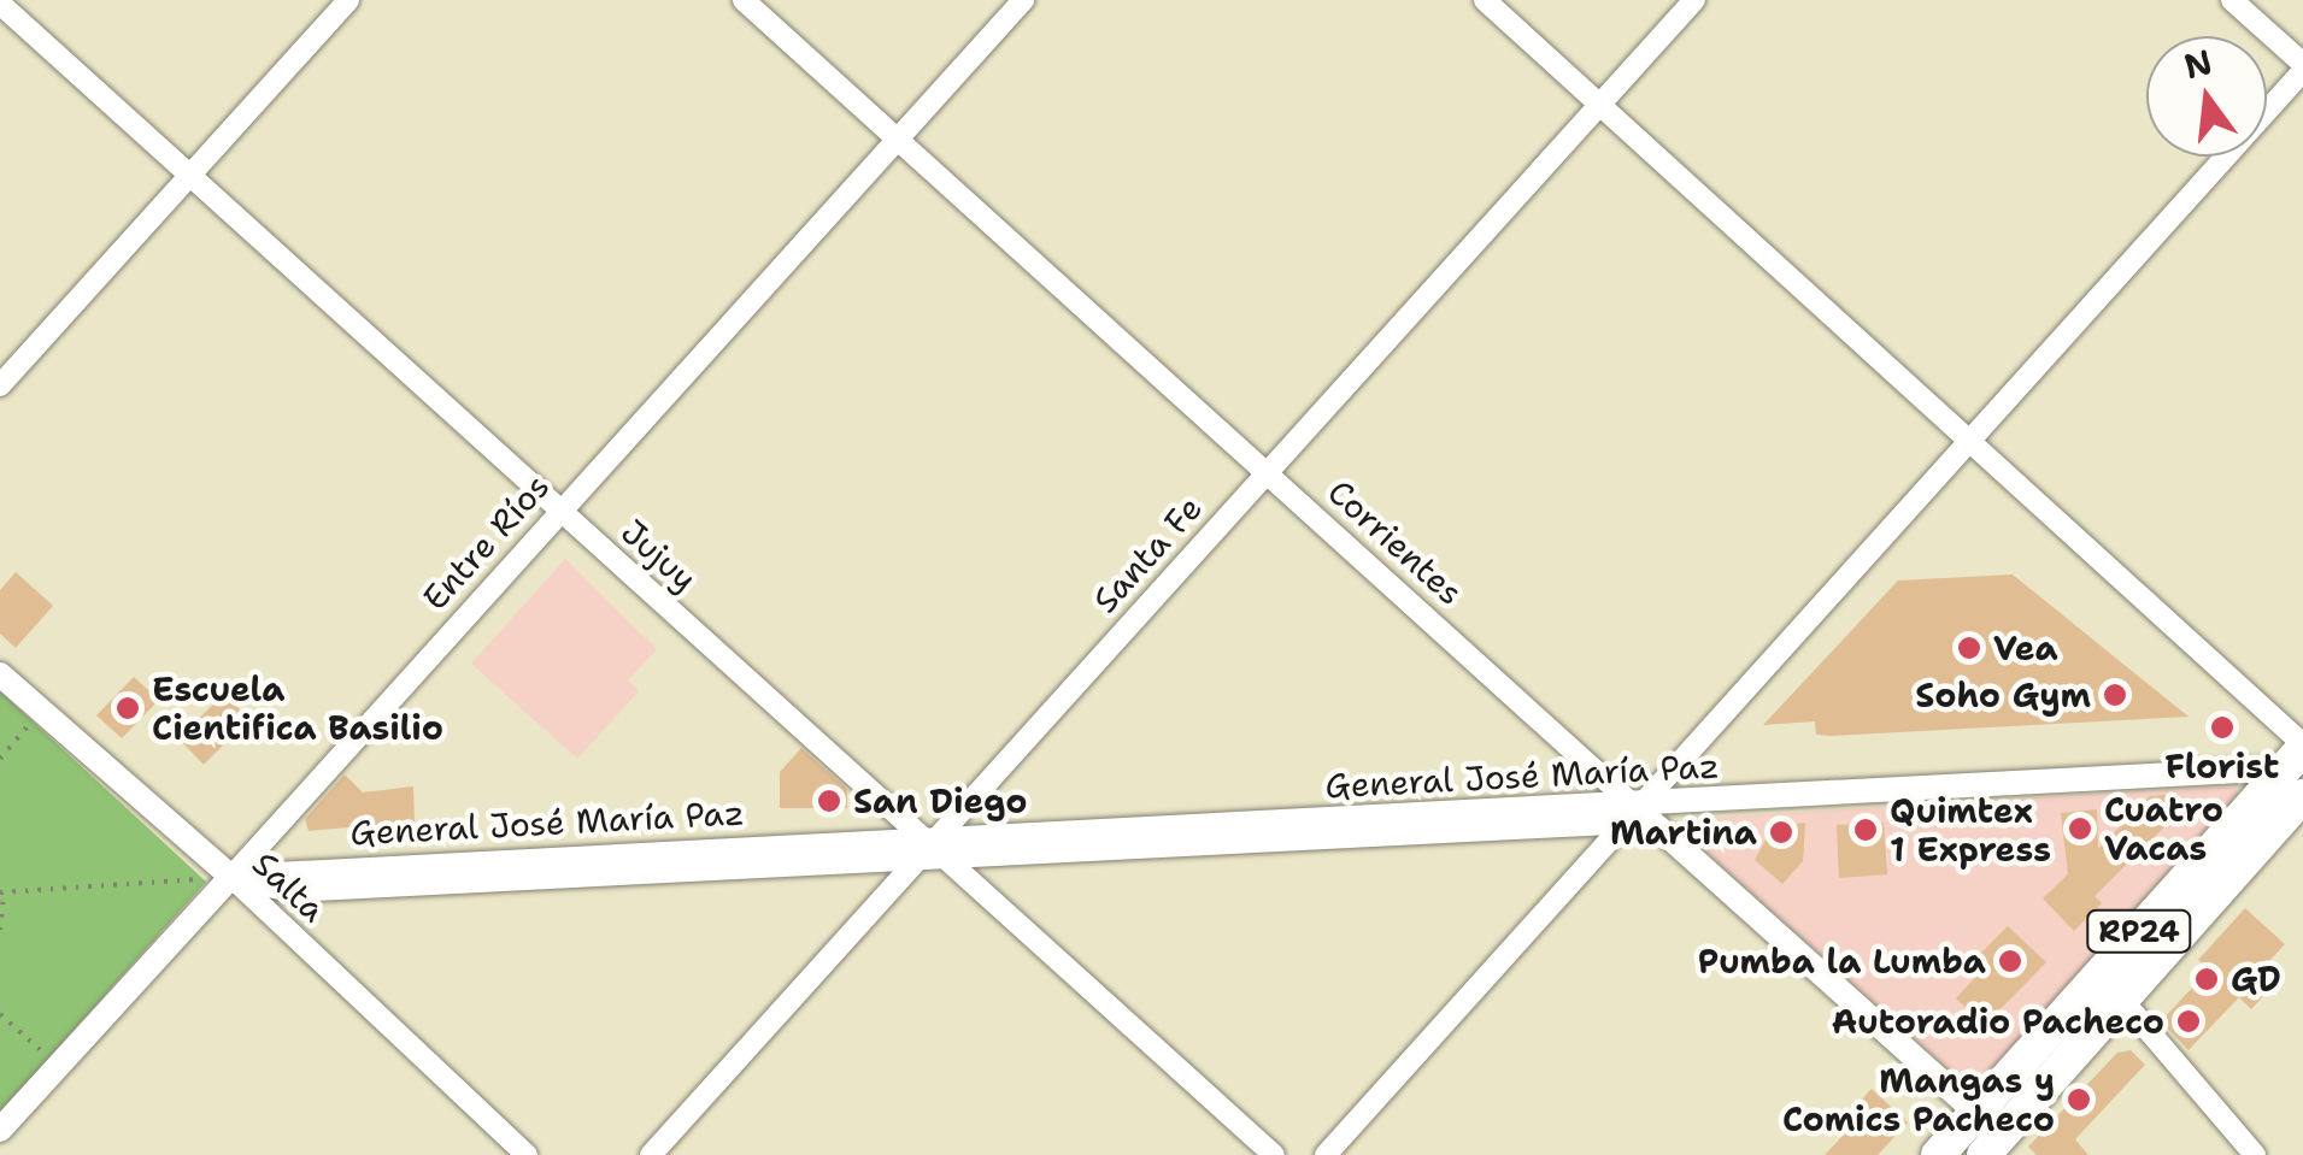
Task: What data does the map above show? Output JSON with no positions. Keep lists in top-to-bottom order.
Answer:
{
  "streets": {
    "main road": ["RP24"],
    "street": [
      "Entre Ríos",
      "Corrientes",
      "Santa Fe",
      "Jujuy",
      "General José María Paz",
      "Salta"
    ]
  },
  "crossings": [
    ["Entre Ríos", "Corrientes"],
    ["Entre Ríos", "Jujuy"],
    ["Entre Ríos", "General José María Paz"],
    ["Entre Ríos", "Salta"],
    ["Corrientes", "Santa Fe"],
    ["Corrientes", "General José María Paz"],
    ["Corrientes", "RP24"],
    ["Santa Fe", "Jujuy"],
    ["Santa Fe", "General José María Paz"],
    ["Jujuy", "General José María Paz"],
    ["General José María Paz", "Salta"],
    ["General José María Paz", "RP24"]
  ],
  "places": [
    "Vea",
    "Soho Gym",
    "Escuela Cientifica Basilio",
    "Florist",
    "San Diego",
    "Cuatro Vacas",
    "Quimtex 1 Express",
    "Martina",
    "Pumba la Lumba",
    "GD",
    "Autoradio Pacheco",
    "Mangas y Comics Pacheco"
  ],
  "north": "top"
}
